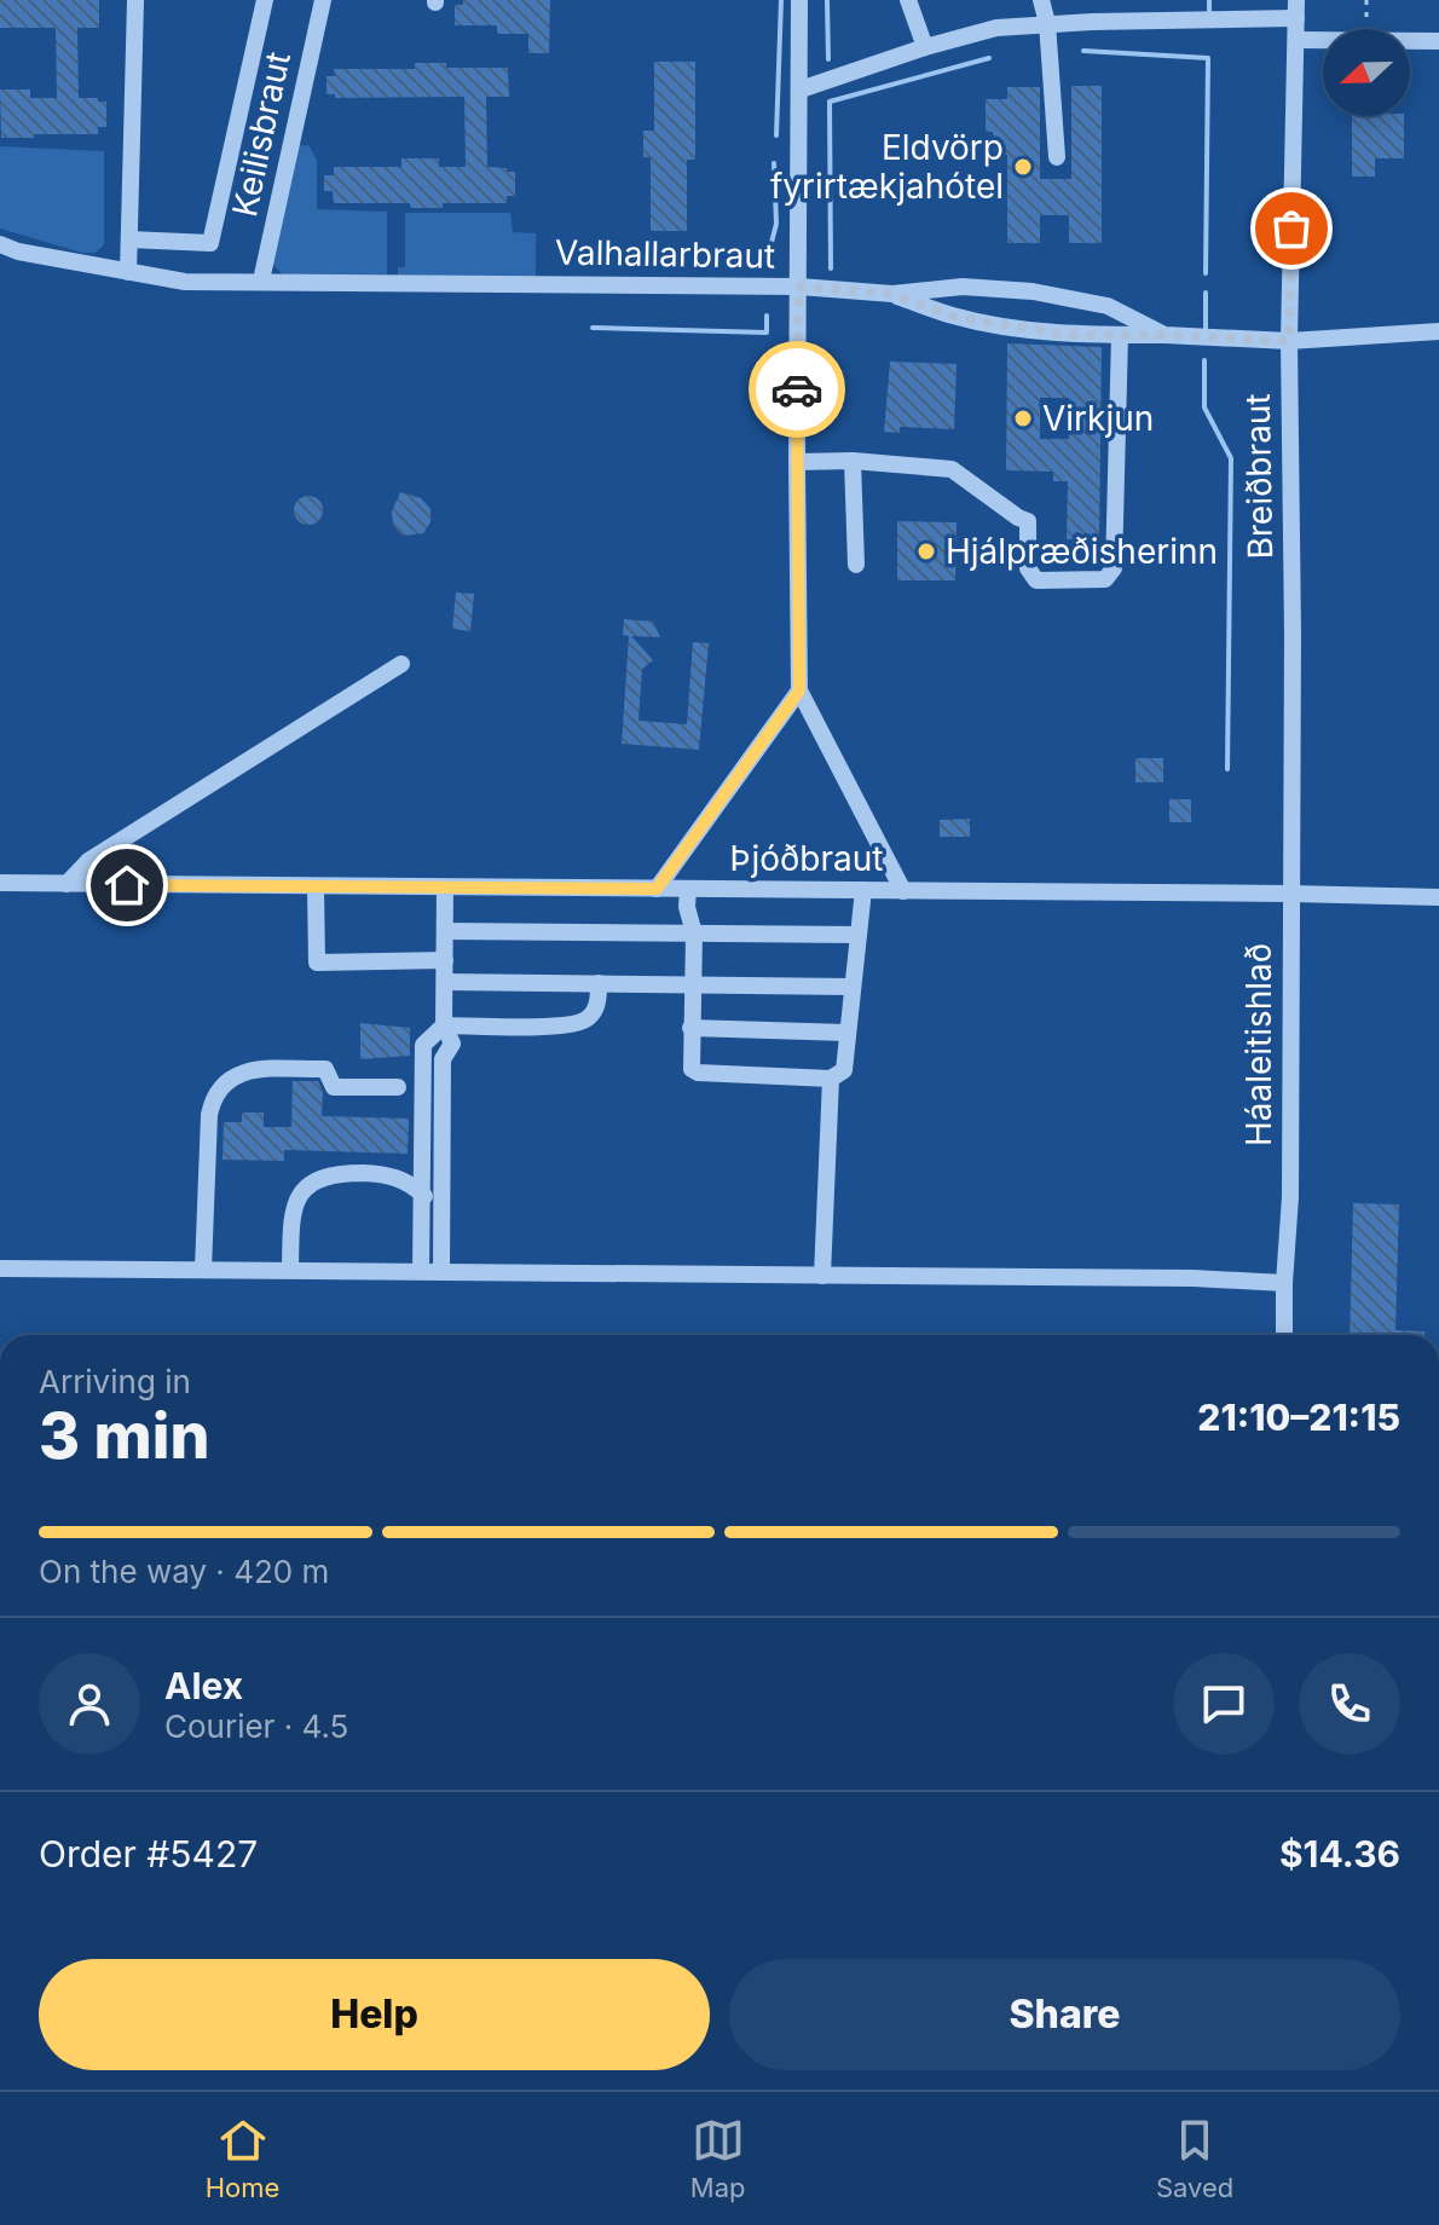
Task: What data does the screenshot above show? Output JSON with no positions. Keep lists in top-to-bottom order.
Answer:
{
  "streets": {
    "street": [
      "Keilisbraut",
      "Valhallarbraut",
      "Breiðbraut",
      "Þjóðbraut",
      "Háaleitishlað"
    ]
  },
  "crossings": [
    ["Keilisbraut", "Valhallarbraut"],
    ["Valhallarbraut", "Breiðbraut"],
    ["Breiðbraut", "Þjóðbraut"],
    ["Breiðbraut", "Háaleitishlað"],
    ["Þjóðbraut", "Háaleitishlað"]
  ],
  "places": ["Eldvörp fyrirtækjahótel", "Virkjun", "Hjálpræðisherinn"],
  "north": "left",
  "page": {
    "heading": ["3 min", "Arriving in", "21:10–21:15"],
    "panel": [
      "Alex",
      "Courier · 4.5",
      "Order #5427",
      "$14.36"
    ],
    "bar": "On the way · 420 m",
    "buttons": ["Help", "Share"],
    "tabs": ["Home", "Map", "Saved"]
  }
}
